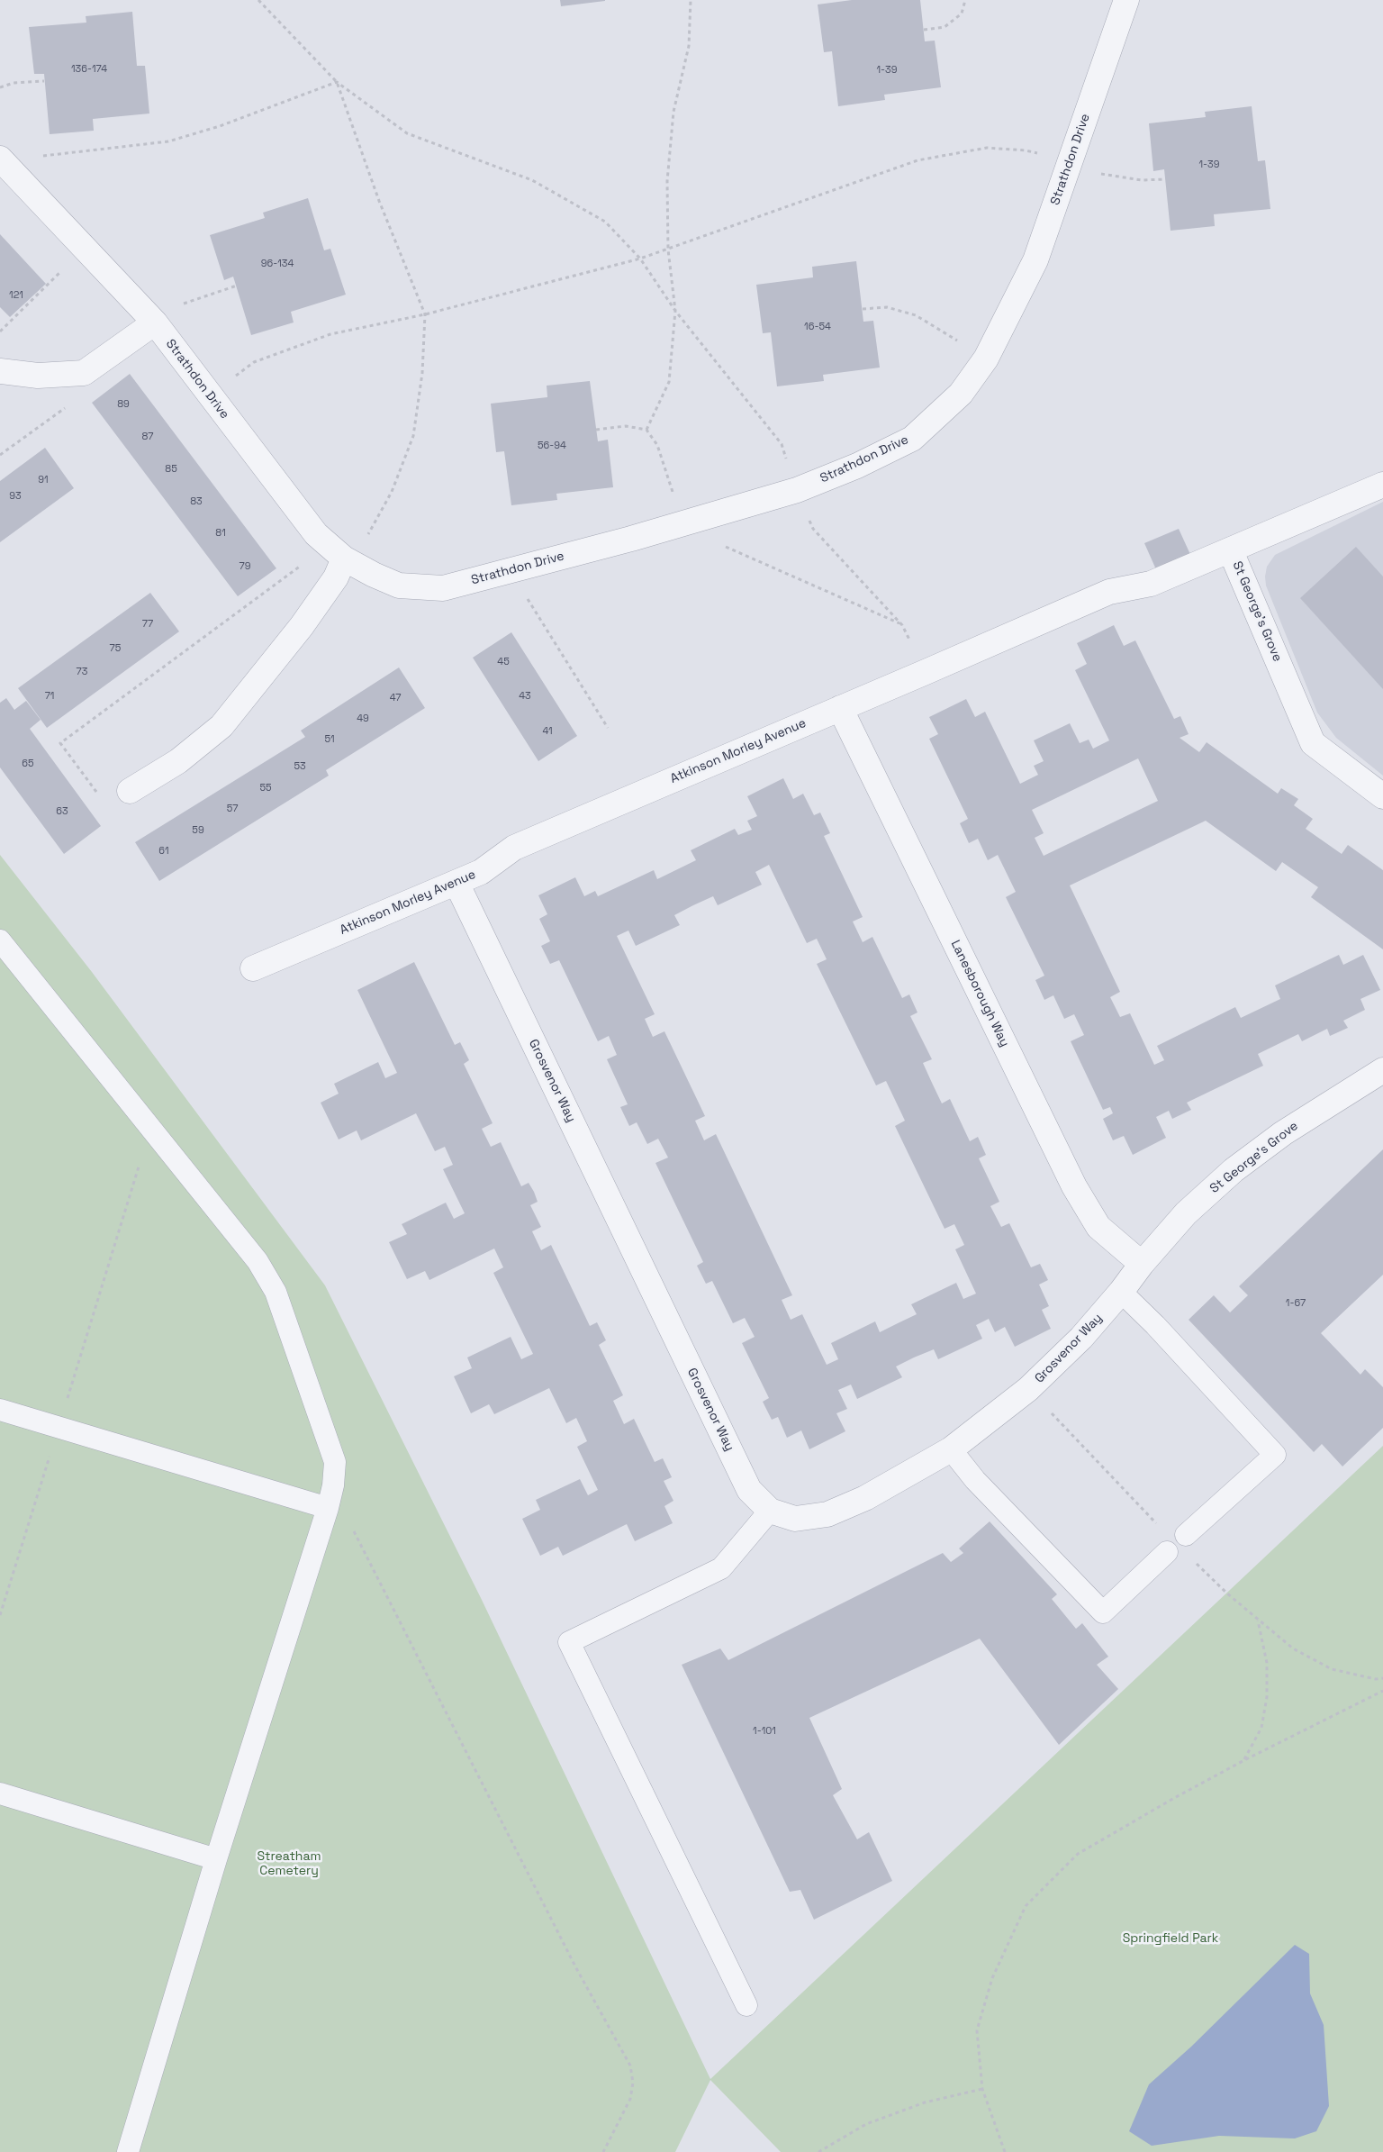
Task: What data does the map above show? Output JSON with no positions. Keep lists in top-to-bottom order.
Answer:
{
  "streets": {
    "street": [
      "Strathdon Drive",
      "St George's Grove",
      "Atkinson Morley Avenue",
      "Lanesborough Way",
      "Grosvenor Way"
    ]
  },
  "crossings": [
    ["St George's Grove", "Atkinson Morley Avenue"],
    ["St George's Grove", "Lanesborough Way"],
    ["St George's Grove", "Grosvenor Way"],
    ["Atkinson Morley Avenue", "Lanesborough Way"],
    ["Atkinson Morley Avenue", "Grosvenor Way"],
    ["Lanesborough Way", "Grosvenor Way"]
  ],
  "parks": ["Streatham Cemetery", "Springfield Park"],
  "house_numbers": [
    "136-174",
    "1-39",
    "1-39",
    "96-134",
    "121",
    "16-54",
    "89",
    "87",
    "56-94",
    "85",
    "91",
    "93",
    "83",
    "81",
    "79",
    "77",
    "75",
    "45",
    "73",
    "71",
    "43",
    "47",
    "49",
    "41",
    "51",
    "65",
    "53",
    "55",
    "57",
    "63",
    "59",
    "61",
    "1-67",
    "1-101"
  ]
}
